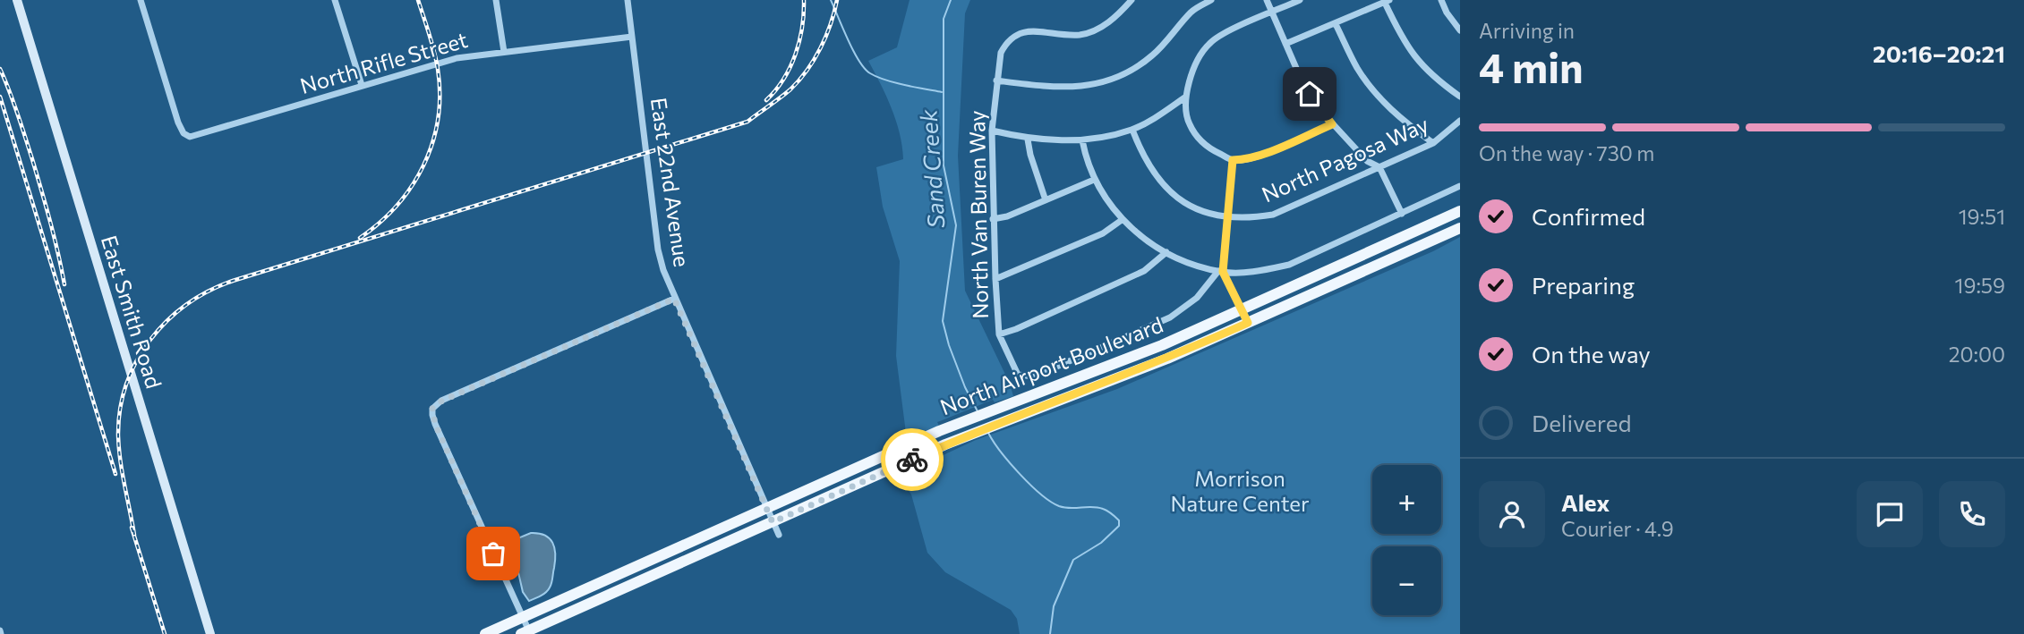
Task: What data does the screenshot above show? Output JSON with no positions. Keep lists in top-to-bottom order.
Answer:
{
  "streets": {
    "main road": ["North Airport Boulevard"],
    "street": [
      "North Rifle Street",
      "North Pagosa Way",
      "East 22nd Avenue",
      "North Van Buren Way",
      "East Smith Road"
    ]
  },
  "crossings": [
    ["North Rifle Street", "East 22nd Avenue"],
    ["East 22nd Avenue", "North Airport Boulevard"]
  ],
  "water": ["Sand Creek"],
  "parks": ["Morrison Nature Center"],
  "page": {
    "heading": ["4 min", "Arriving in", "20:16–20:21"],
    "panel": ["Alex", "Courier · 4.9"],
    "bar": "On the way · 730 m",
    "list": [
      ["Confirmed", "19:51"],
      ["Preparing", "19:59"],
      ["On the way", "20:00"],
      "Delivered"
    ],
    "map_buttons": ["+", "−"]
  }
}
